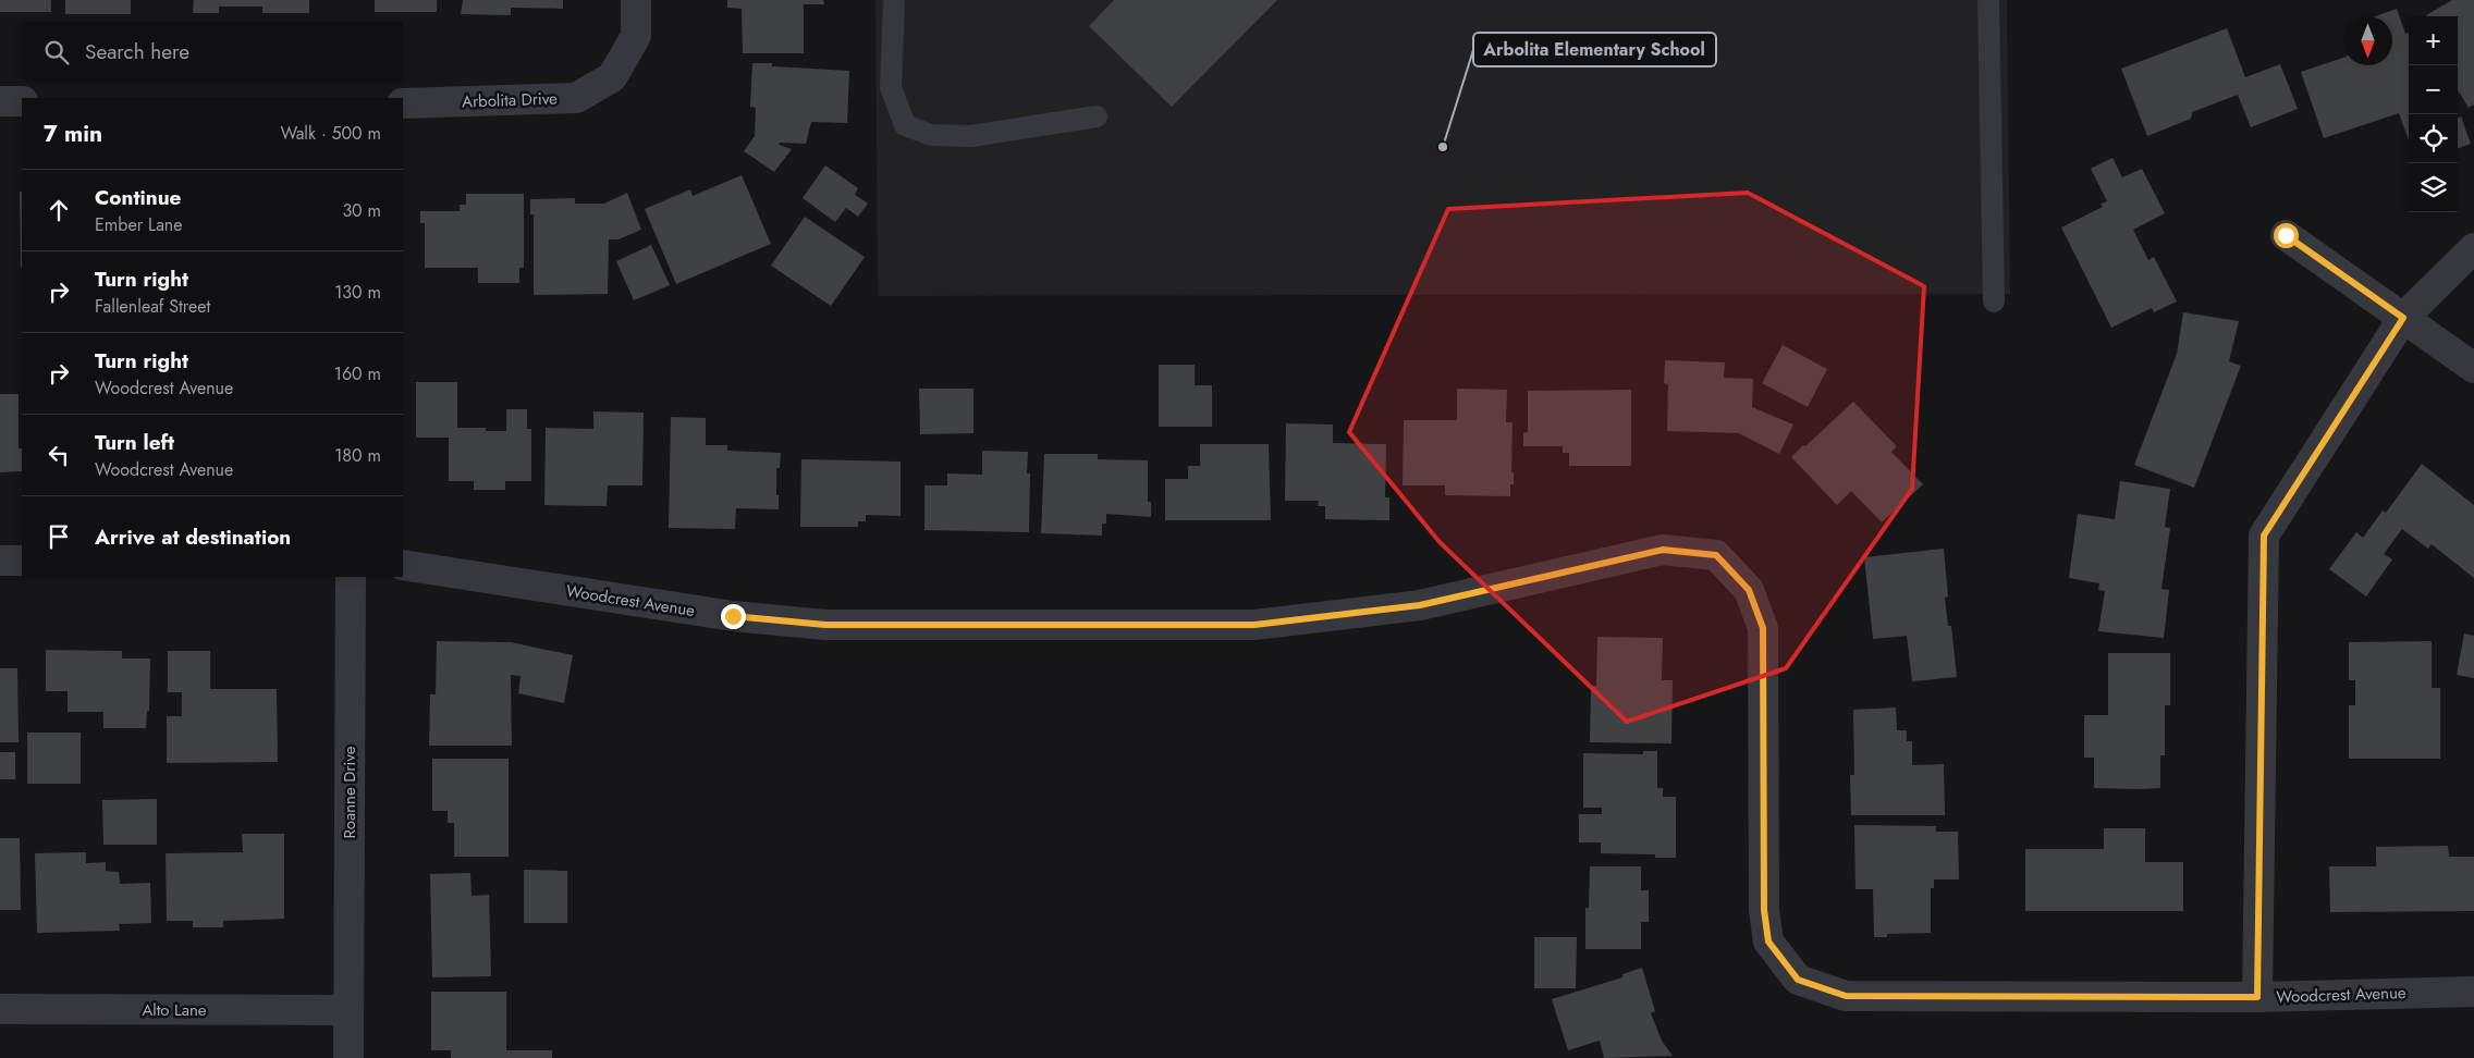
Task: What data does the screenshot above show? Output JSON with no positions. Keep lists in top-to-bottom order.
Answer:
{
  "streets": {
    "street": [
      "Arbolita Drive",
      "Woodcrest Avenue",
      "Roanne Drive",
      "Alto Lane"
    ]
  },
  "crossings": [
    ["Roanne Drive", "Alto Lane"]
  ],
  "places": ["Arbolita Elementary School"],
  "north": "bottom",
  "page": {
    "map_buttons": ["+", "−"],
    "search": "Search here",
    "heading": ["7 min", "Walk · 500 m"],
    "list": [
      ["Continue", "Ember Lane", "30 m"],
      ["Turn right", "Fallenleaf Street", "130 m"],
      ["Turn right", "Woodcrest Avenue", "160 m"],
      ["Turn left", "Woodcrest Avenue", "180 m"],
      "Arrive at destination"
    ]
  }
}
